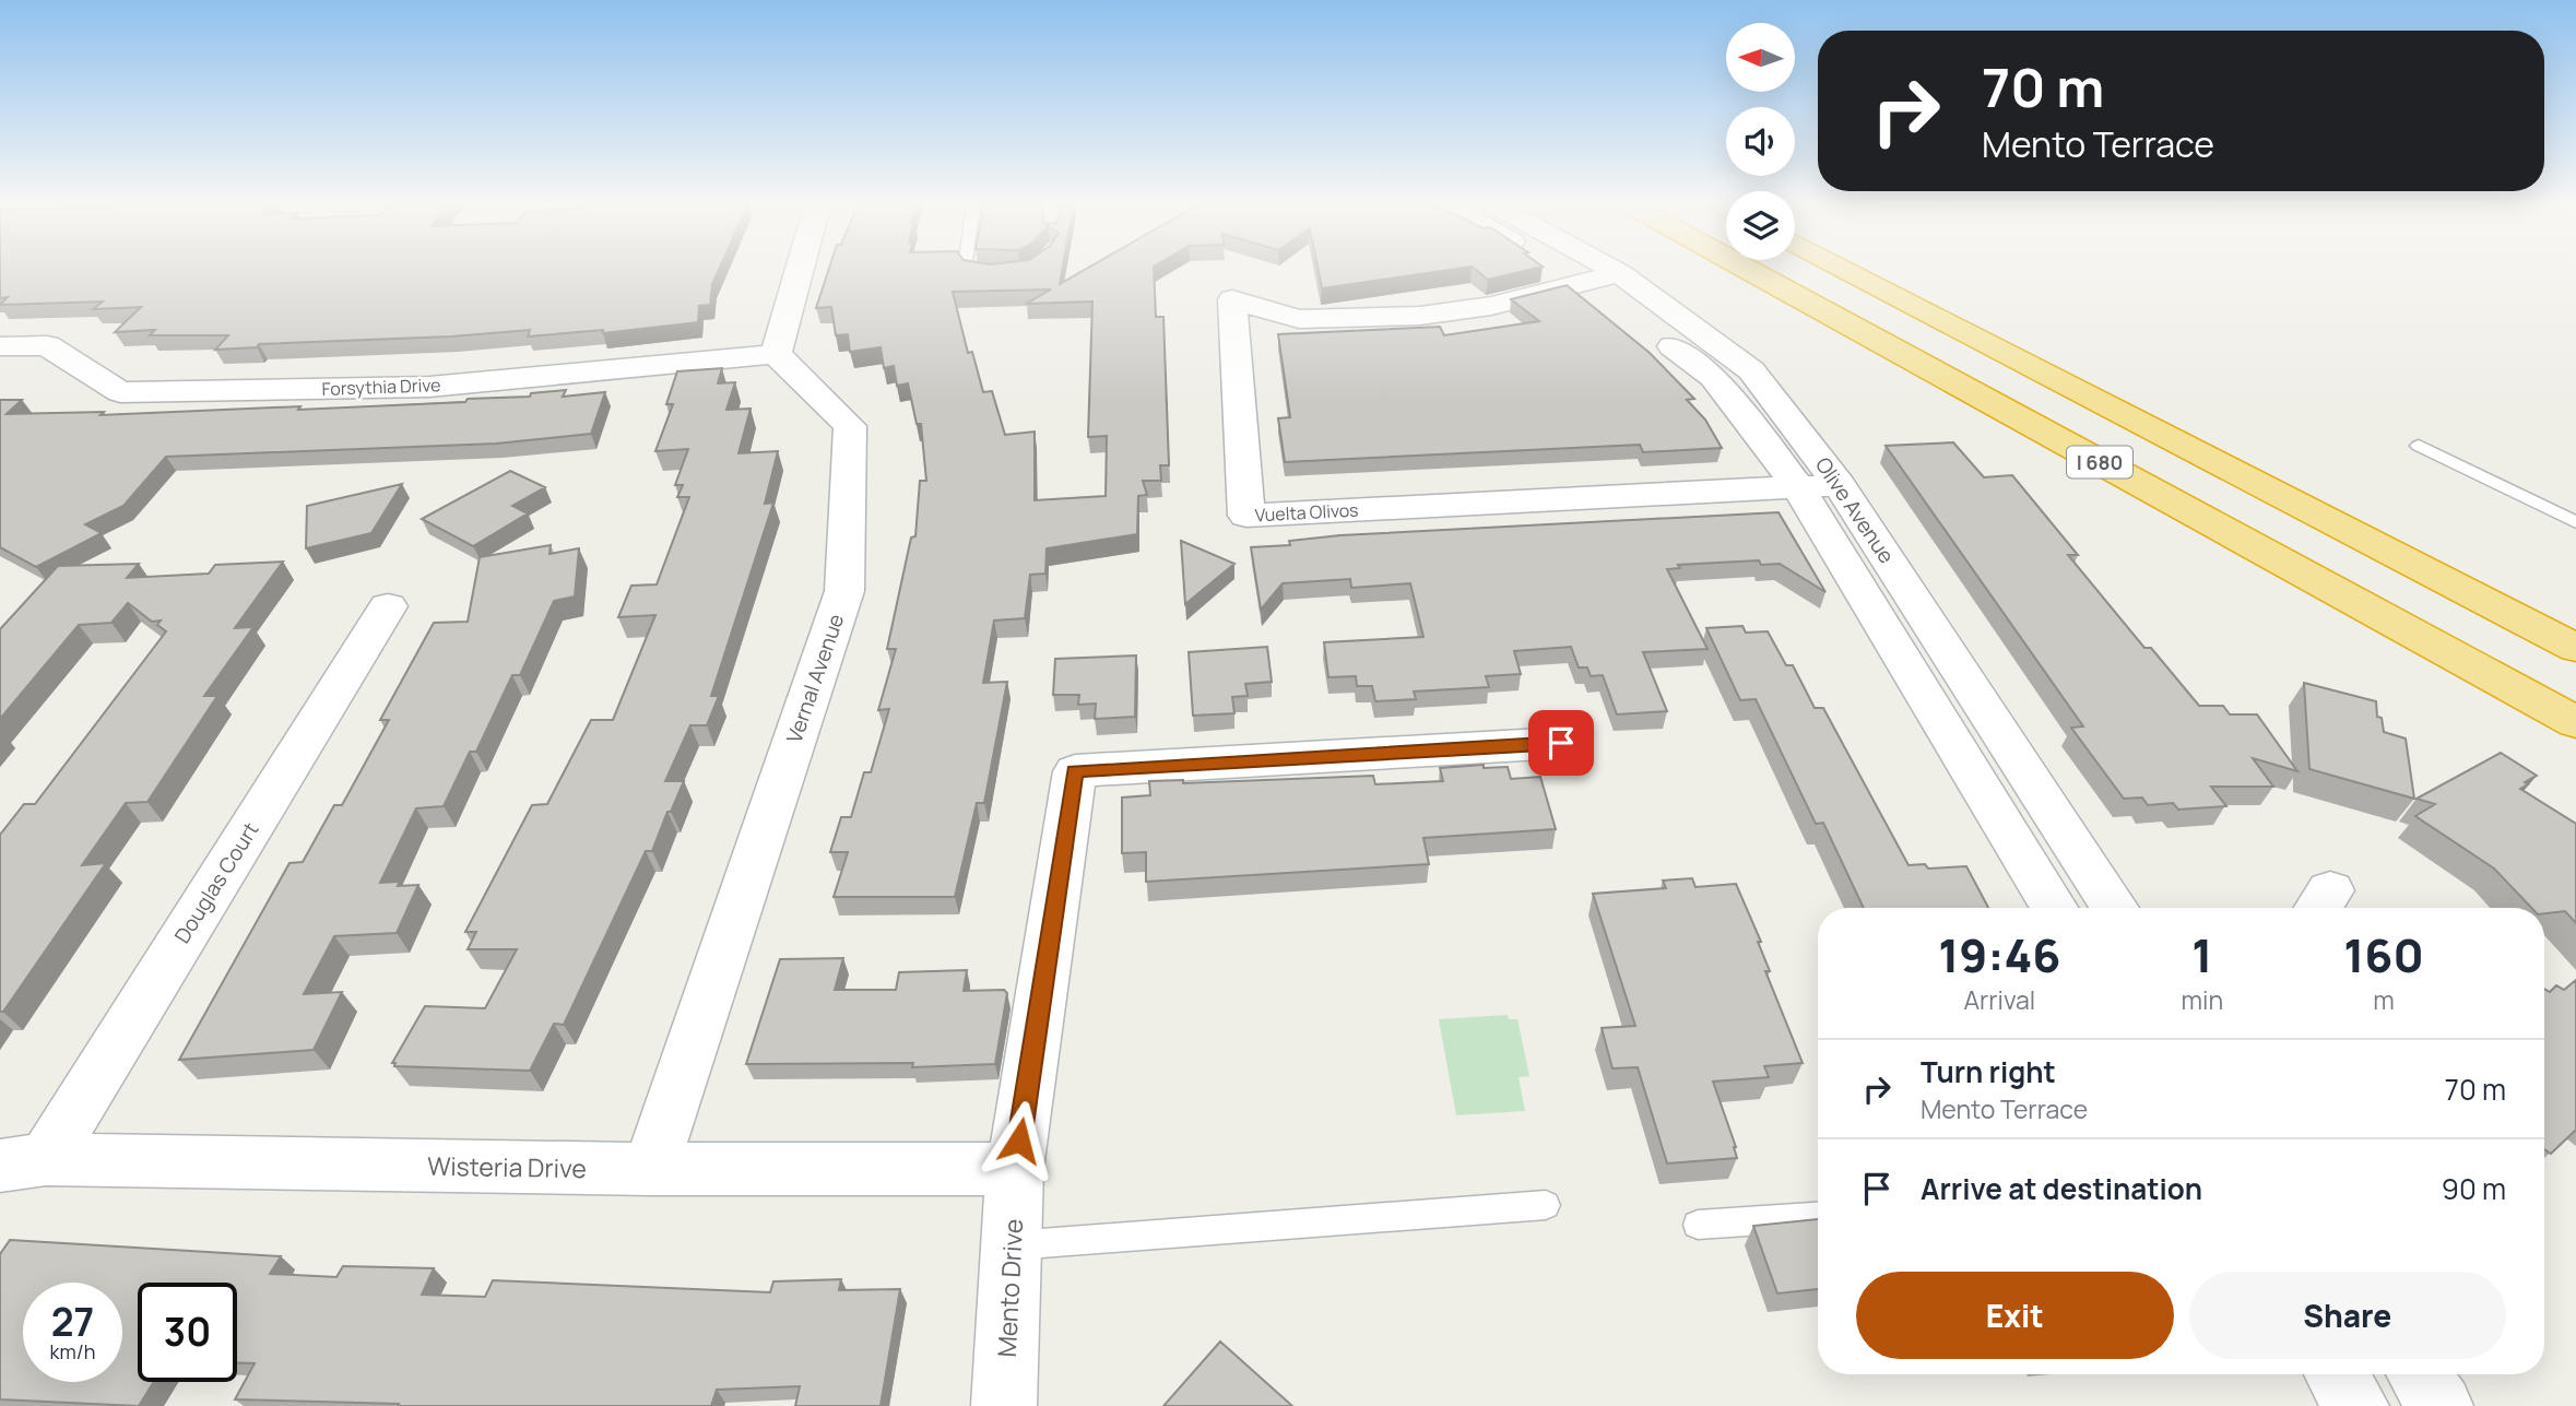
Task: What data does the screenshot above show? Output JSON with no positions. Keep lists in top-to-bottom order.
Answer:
{
  "streets": {
    "highway": ["I 680"],
    "street": [
      "Forsythia Drive",
      "Olive Avenue",
      "Vuelta Olivos",
      "Vernal Avenue",
      "Douglas Court",
      "Wisteria Drive",
      "Mento Drive"
    ]
  },
  "crossings": [
    ["Forsythia Drive", "Vernal Avenue"],
    ["Olive Avenue", "Vuelta Olivos"],
    ["Vernal Avenue", "Wisteria Drive"],
    ["Douglas Court", "Wisteria Drive"],
    ["Wisteria Drive", "Mento Drive"]
  ],
  "north": "left",
  "page": {
    "turn": ["70 m", "Mento Terrace"],
    "eta": [
      "19:46",
      "Arrival",
      "1",
      "min",
      "160",
      "m"
    ],
    "list": [
      {
        "name": "Turn right",
        "note": "Mento Terrace",
        "value": "70 m"
      },
      {
        "name": "Arrive at destination",
        "value": "90 m"
      }
    ],
    "buttons": ["Exit", "Share"],
    "speed": "27 km/h",
    "limit": "30"
  }
}
